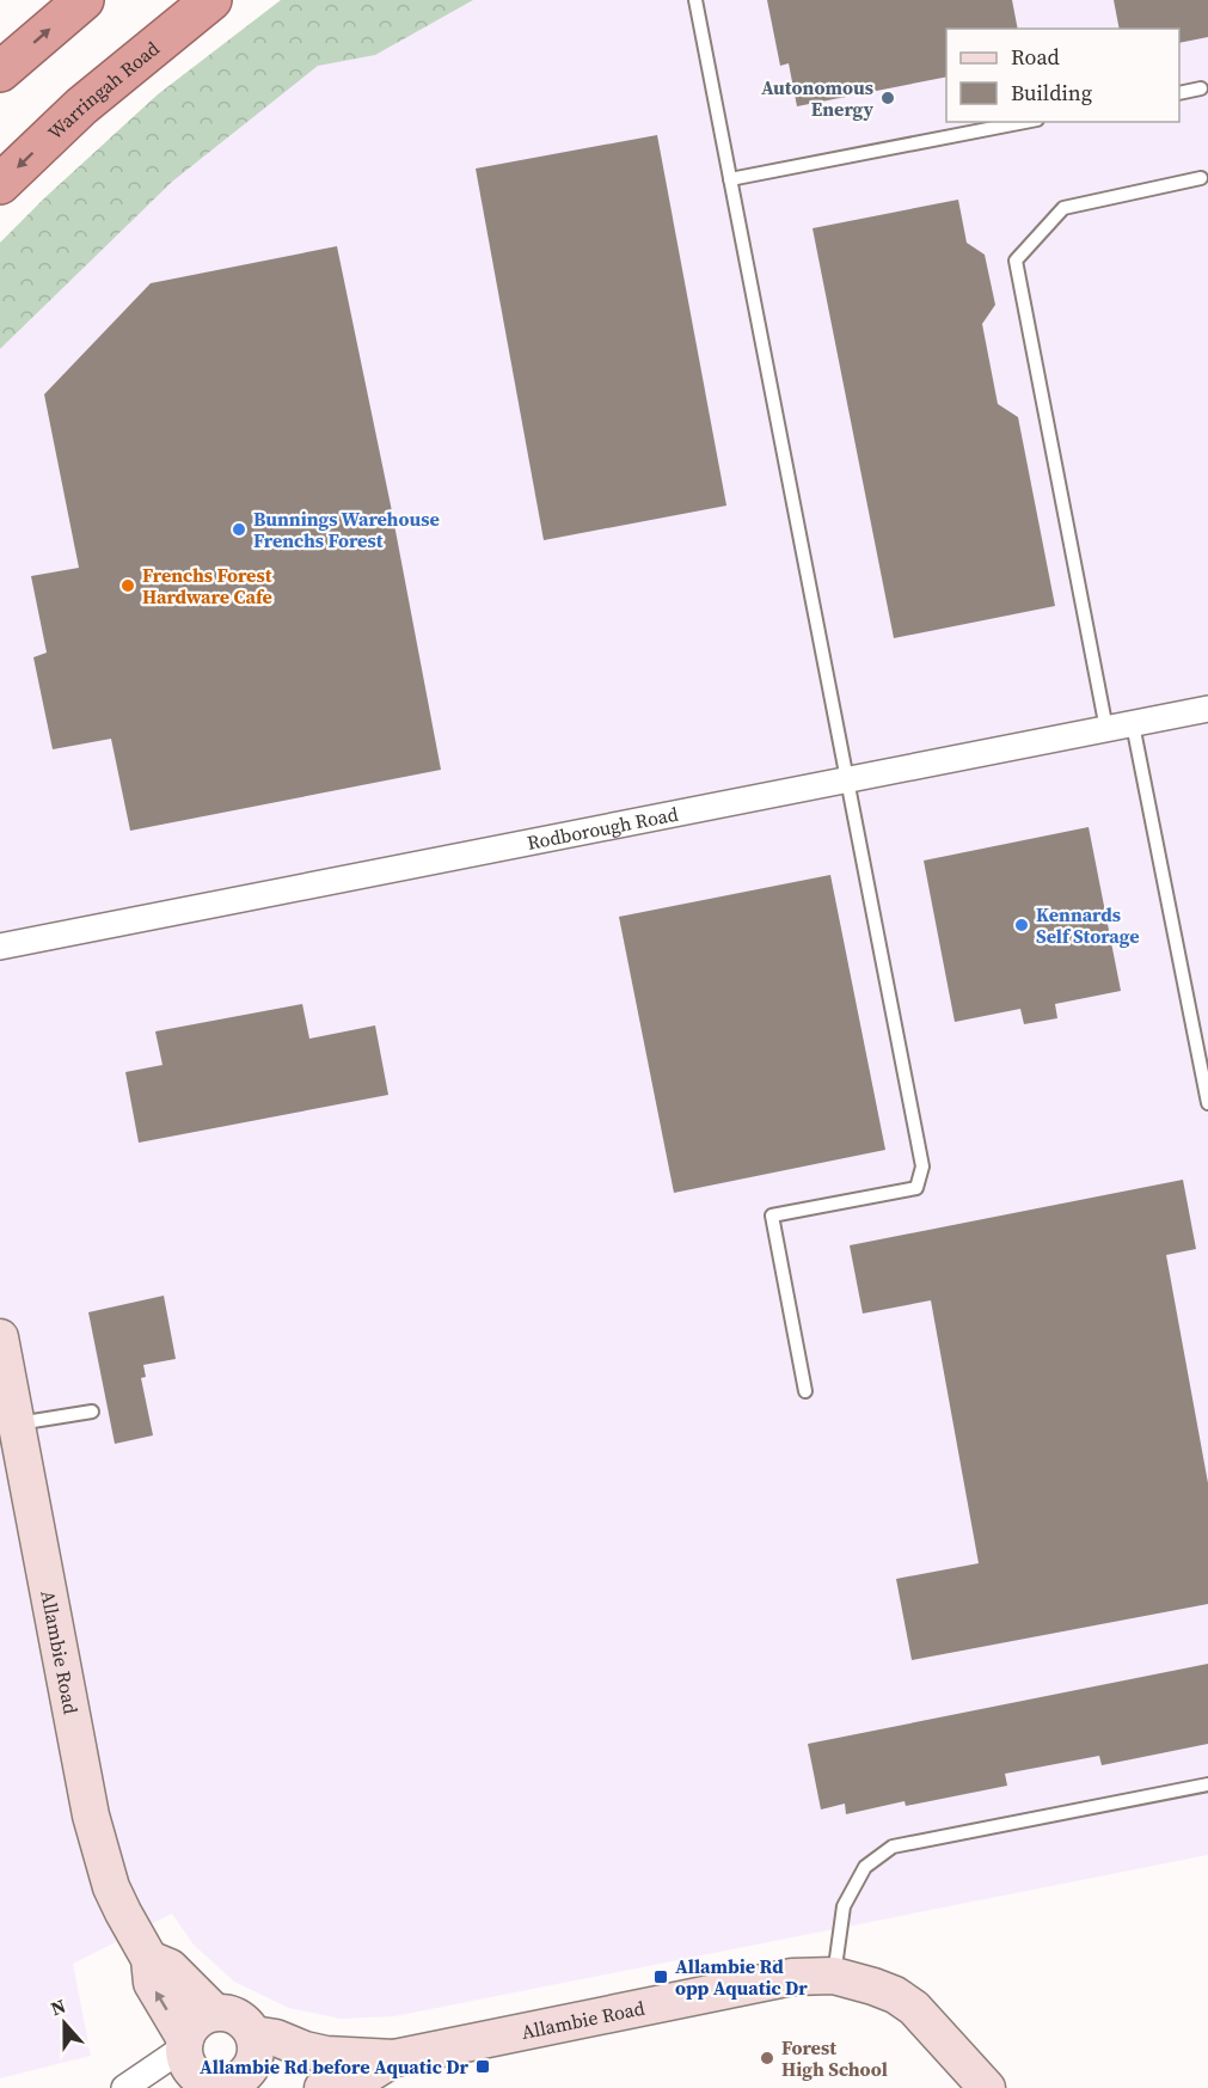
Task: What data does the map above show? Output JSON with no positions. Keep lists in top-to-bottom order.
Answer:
{
  "streets": {
    "highway": ["Warringah Road"],
    "main road": ["Allambie Road"],
    "street": ["Rodborough Road"]
  },
  "places": {
    "other": [
      "Autonomous Energy",
      "Bunnings Warehouse Frenchs Forest",
      "Frenchs Forest Hardware Cafe",
      "Kennards Self Storage",
      "Forest High School"
    ],
    "transit": ["Allambie Rd opp Aquatic Dr", "Allambie Rd before Aquatic Dr"]
  },
  "legend": ["Road", "Building"],
  "north": "top"
}
